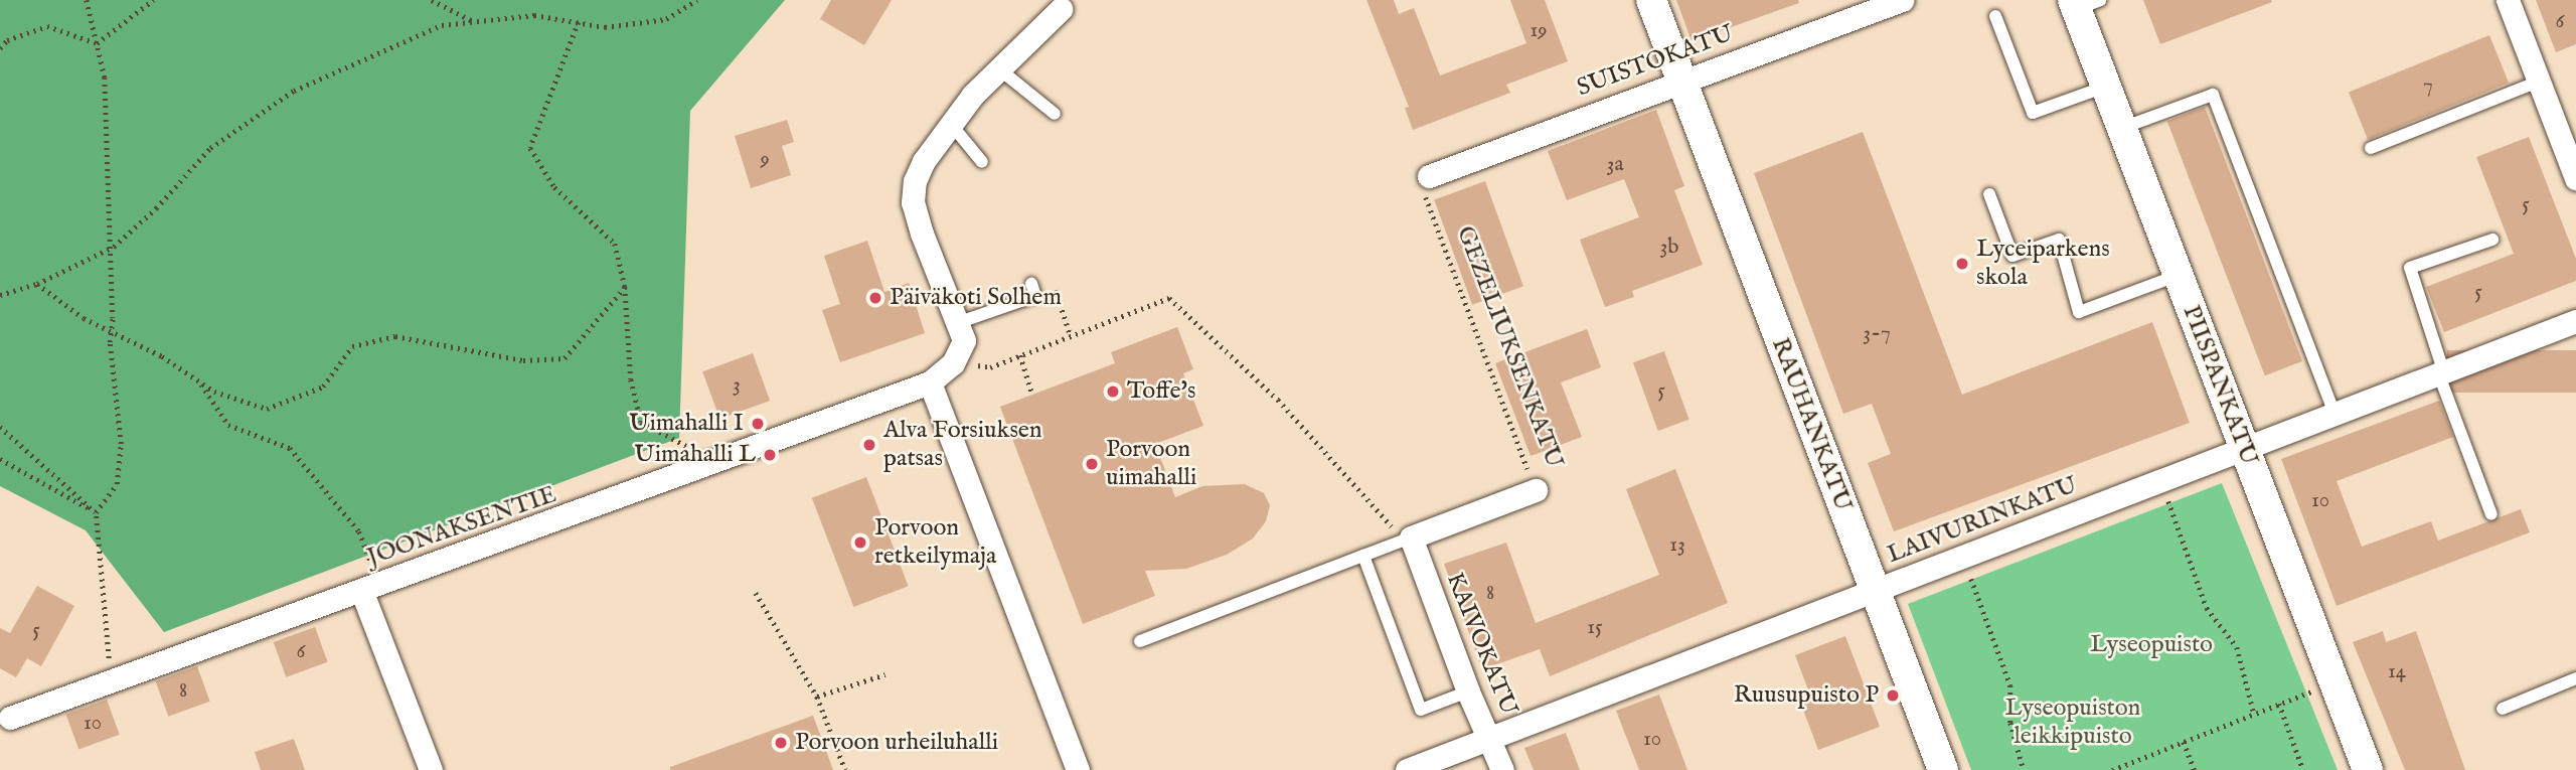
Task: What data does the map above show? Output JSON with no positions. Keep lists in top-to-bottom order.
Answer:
{
  "streets": {
    "street": [
      "SUISTOKATU",
      "GEZELIUKSENKATU",
      "PIISPANKATU",
      "RAUHANKATU",
      "LAIVURINKATU",
      "JOONAKSENTIE",
      "KAIVOKATU"
    ]
  },
  "crossings": [
    ["SUISTOKATU", "GEZELIUKSENKATU"],
    ["SUISTOKATU", "RAUHANKATU"],
    ["GEZELIUKSENKATU", "KAIVOKATU"],
    ["PIISPANKATU", "LAIVURINKATU"],
    ["RAUHANKATU", "LAIVURINKATU"],
    ["LAIVURINKATU", "KAIVOKATU"]
  ],
  "parks": ["Lyseopuisto", "Lyseopuiston leikkipuisto"],
  "places": [
    "Lyceiparkens skola",
    "Päiväkoti Solhem",
    "Toffe's",
    "Uimahalli I",
    "Alva Forsiuksen patsas",
    "Uimahalli L",
    "Porvoon uimahalli",
    "Porvoon retkeilymaja",
    "Ruusupuisto P",
    "Porvoon urheiluhalli"
  ],
  "house_numbers": [
    "6",
    "19",
    "7",
    "9",
    "3a",
    "5",
    "3b",
    "5",
    "3-7",
    "3",
    "5",
    "10",
    "13",
    "8",
    "15",
    "5",
    "6",
    "14",
    "8",
    "10",
    "10"
  ]
}
